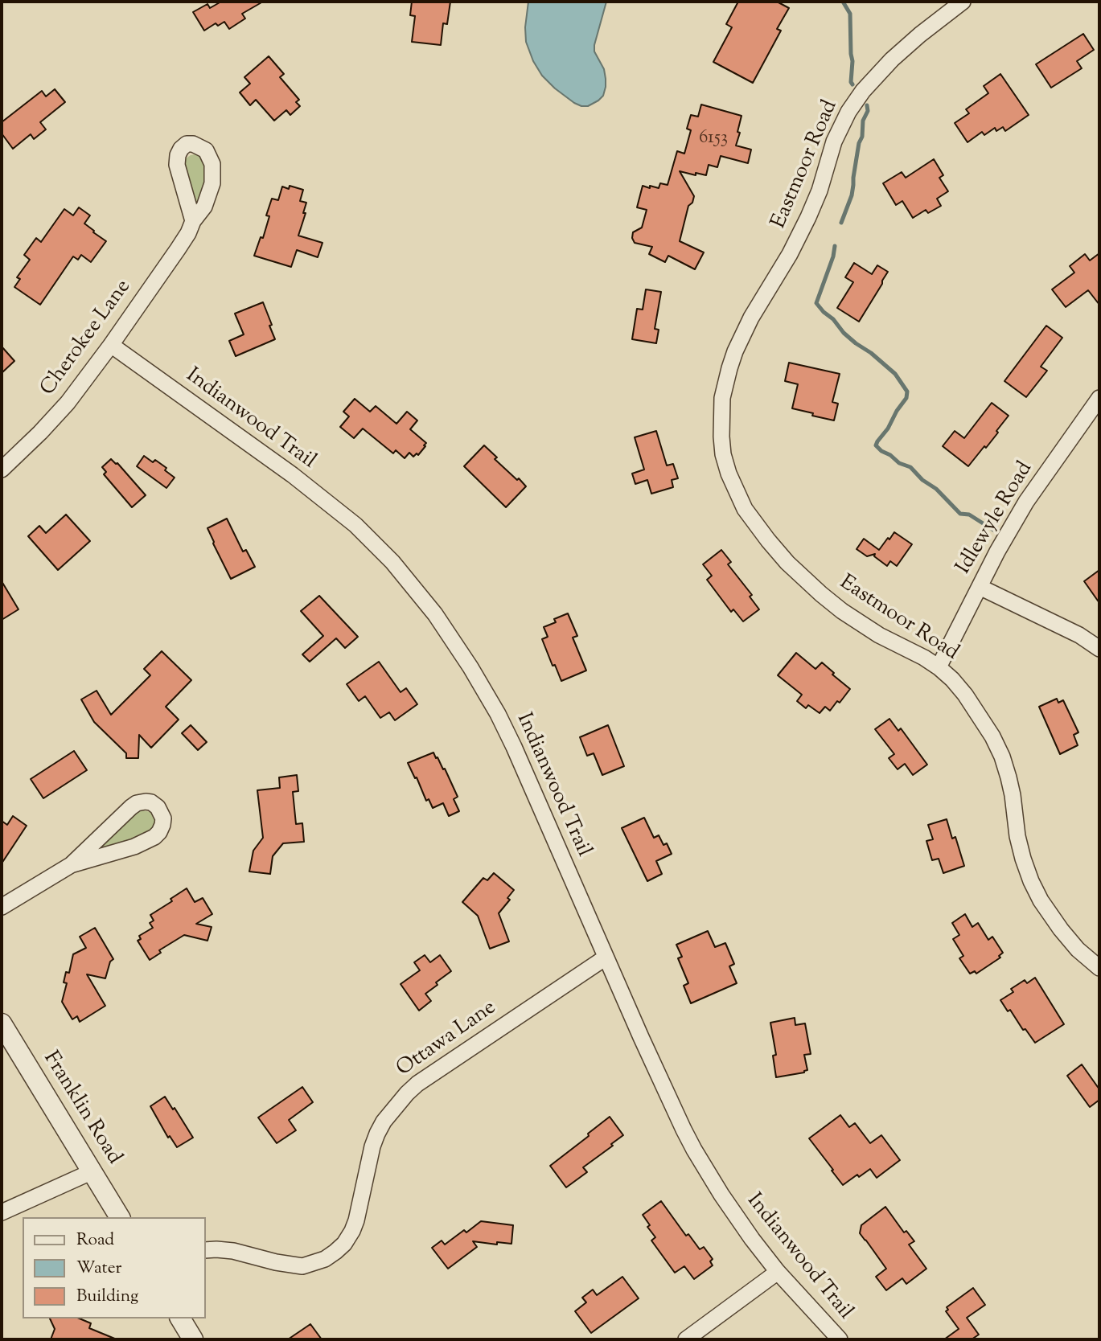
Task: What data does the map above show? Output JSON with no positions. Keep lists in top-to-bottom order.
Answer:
{
  "streets": {
    "street": [
      "Eastmoor Road",
      "Cherokee Lane",
      "Indianwood Trail",
      "Idlewyle Road",
      "Ottawa Lane",
      "Franklin Road"
    ]
  },
  "crossings": [
    ["Eastmoor Road", "Idlewyle Road"],
    ["Cherokee Lane", "Indianwood Trail"],
    ["Indianwood Trail", "Ottawa Lane"]
  ],
  "house_numbers": ["6153"],
  "legend": ["Road", "Water", "Building"]
}
